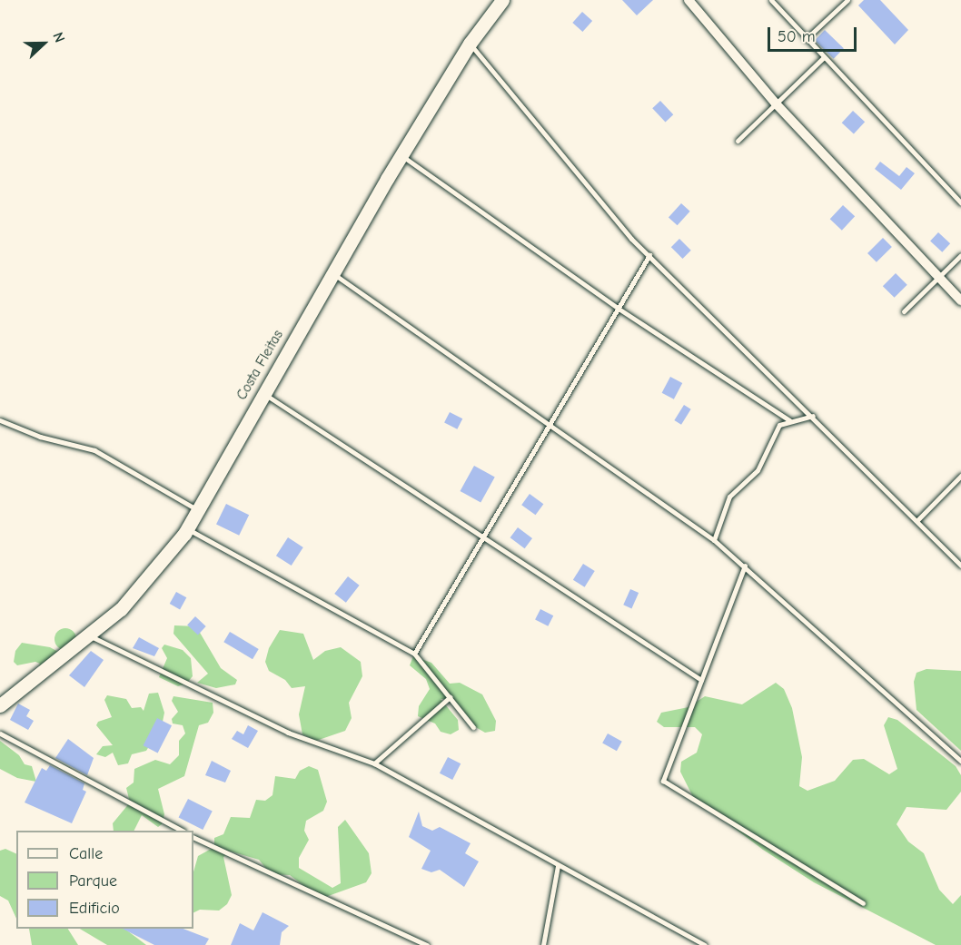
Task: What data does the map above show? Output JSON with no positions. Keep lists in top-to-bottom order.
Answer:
{
  "streets": {
    "main road": ["Costa Fleitas"]
  },
  "legend": ["Calle", "Parque", "Edificio"],
  "scale_bar": "50 m",
  "north": "right"
}
